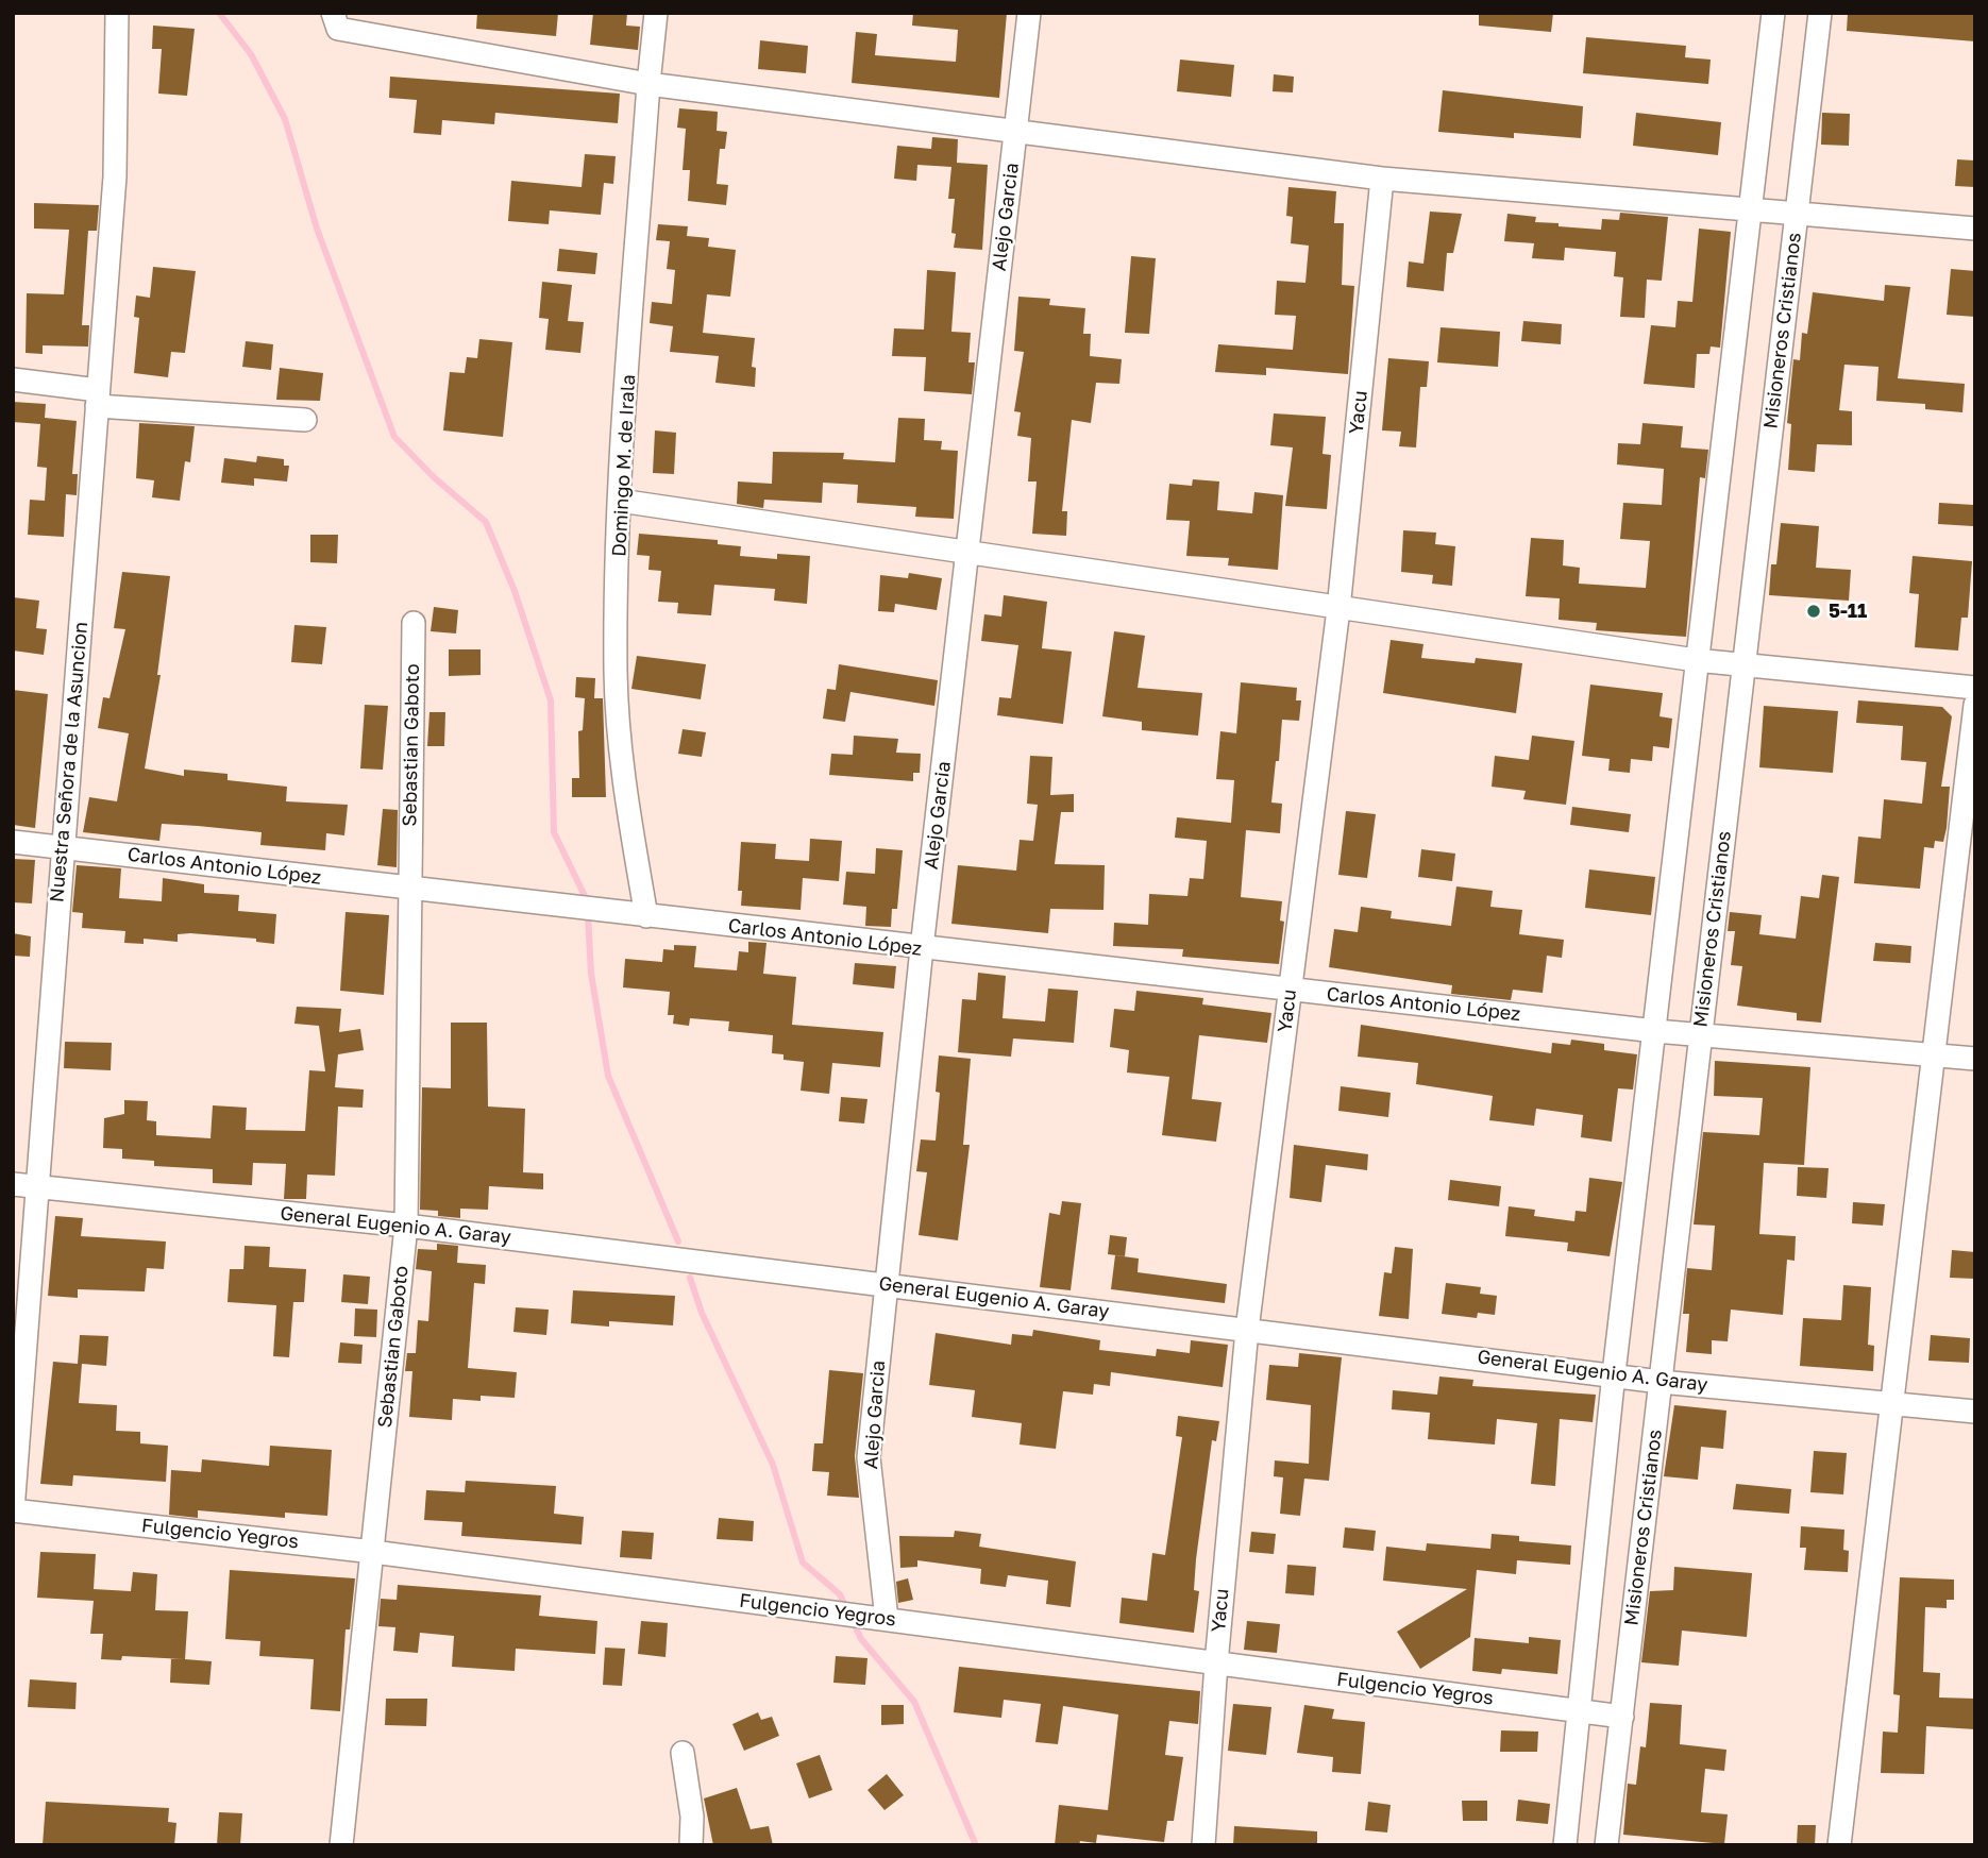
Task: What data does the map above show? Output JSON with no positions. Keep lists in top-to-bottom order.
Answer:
{
  "streets": {
    "street": [
      "Alejo Garcia",
      "Misioneros Cristianos",
      "Yacu",
      "Domingo M. de Irala",
      "Sebastian Gaboto",
      "Nuestra Señora de la Asuncion",
      "Carlos Antonio López",
      "General Eugenio A. Garay",
      "Fulgencio Yegros"
    ]
  },
  "crossings": [
    ["Alejo Garcia", "Carlos Antonio López"],
    ["Alejo Garcia", "General Eugenio A. Garay"],
    ["Alejo Garcia", "Fulgencio Yegros"],
    ["Misioneros Cristianos", "Carlos Antonio López"],
    ["Misioneros Cristianos", "General Eugenio A. Garay"],
    ["Misioneros Cristianos", "Fulgencio Yegros"],
    ["Yacu", "Carlos Antonio López"],
    ["Yacu", "General Eugenio A. Garay"],
    ["Yacu", "Fulgencio Yegros"],
    ["Domingo M. de Irala", "Carlos Antonio López"],
    ["Sebastian Gaboto", "Carlos Antonio López"],
    ["Sebastian Gaboto", "General Eugenio A. Garay"],
    ["Sebastian Gaboto", "Fulgencio Yegros"],
    ["Nuestra Señora de la Asuncion", "Carlos Antonio López"],
    ["Nuestra Señora de la Asuncion", "General Eugenio A. Garay"],
    ["Nuestra Señora de la Asuncion", "Fulgencio Yegros"]
  ],
  "places": ["5-11"]
}
